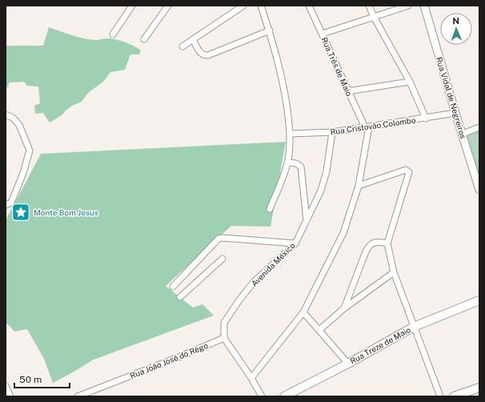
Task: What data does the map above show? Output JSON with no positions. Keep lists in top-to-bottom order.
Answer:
{
  "streets": {
    "main road": ["Rua Treze de Maio"],
    "street": [
      "Rua Três de Maio",
      "Rua Vidal de Negreiros",
      "Rua Cristovão Colombo",
      "Avenida México",
      "Rua João José do Rêgo"
    ]
  },
  "crossings": [
    ["Rua Três de Maio", "Rua Cristovão Colombo"],
    ["Rua Vidal de Negreiros", "Rua Cristovão Colombo"],
    ["Rua Cristovão Colombo", "Avenida México"],
    ["Avenida México", "Rua João José do Rêgo"]
  ],
  "places": {
    "place": ["Monte Bom Jesus"]
  },
  "scale_bar": "50 m",
  "north": "top"
}
